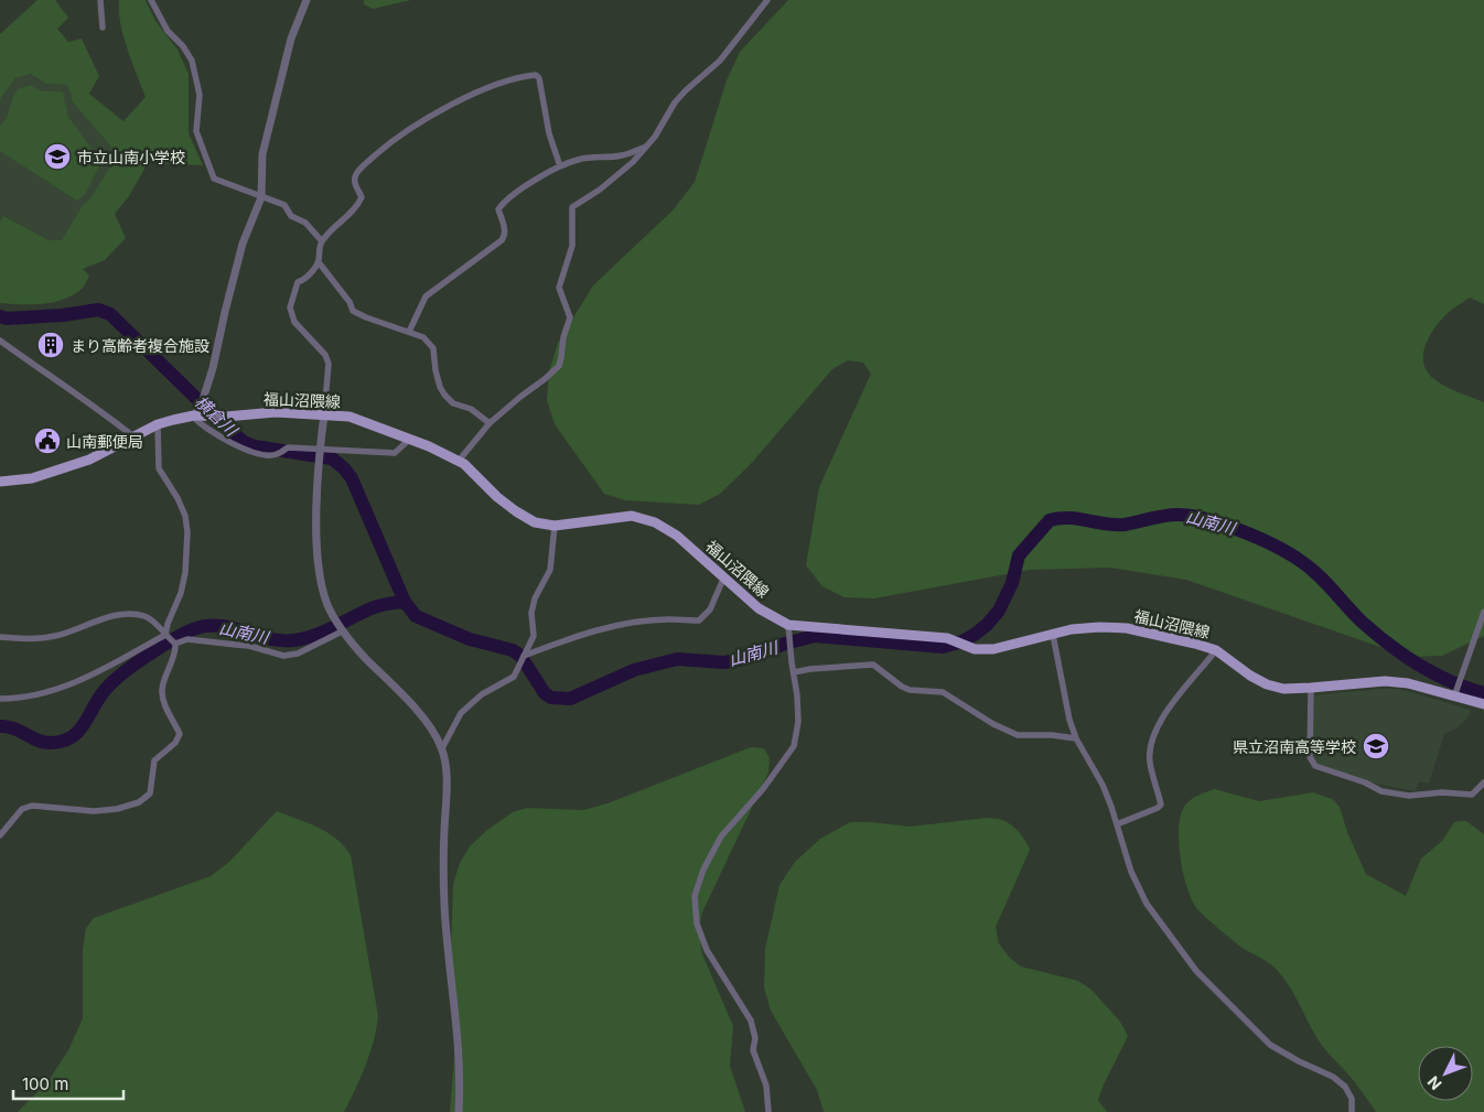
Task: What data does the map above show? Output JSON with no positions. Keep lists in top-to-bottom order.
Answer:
{
  "streets": {
    "main road": ["福山沼隈線"]
  },
  "water": ["横倉川", "山南川"],
  "places": {
    "school or university": ["市立山南小学校", "県立沼南高等学校"],
    "building": ["まり高齢者複合施設"],
    "public building": ["山南郵便局"]
  },
  "scale_bar": "100 m",
  "north": "bottom left"
}
